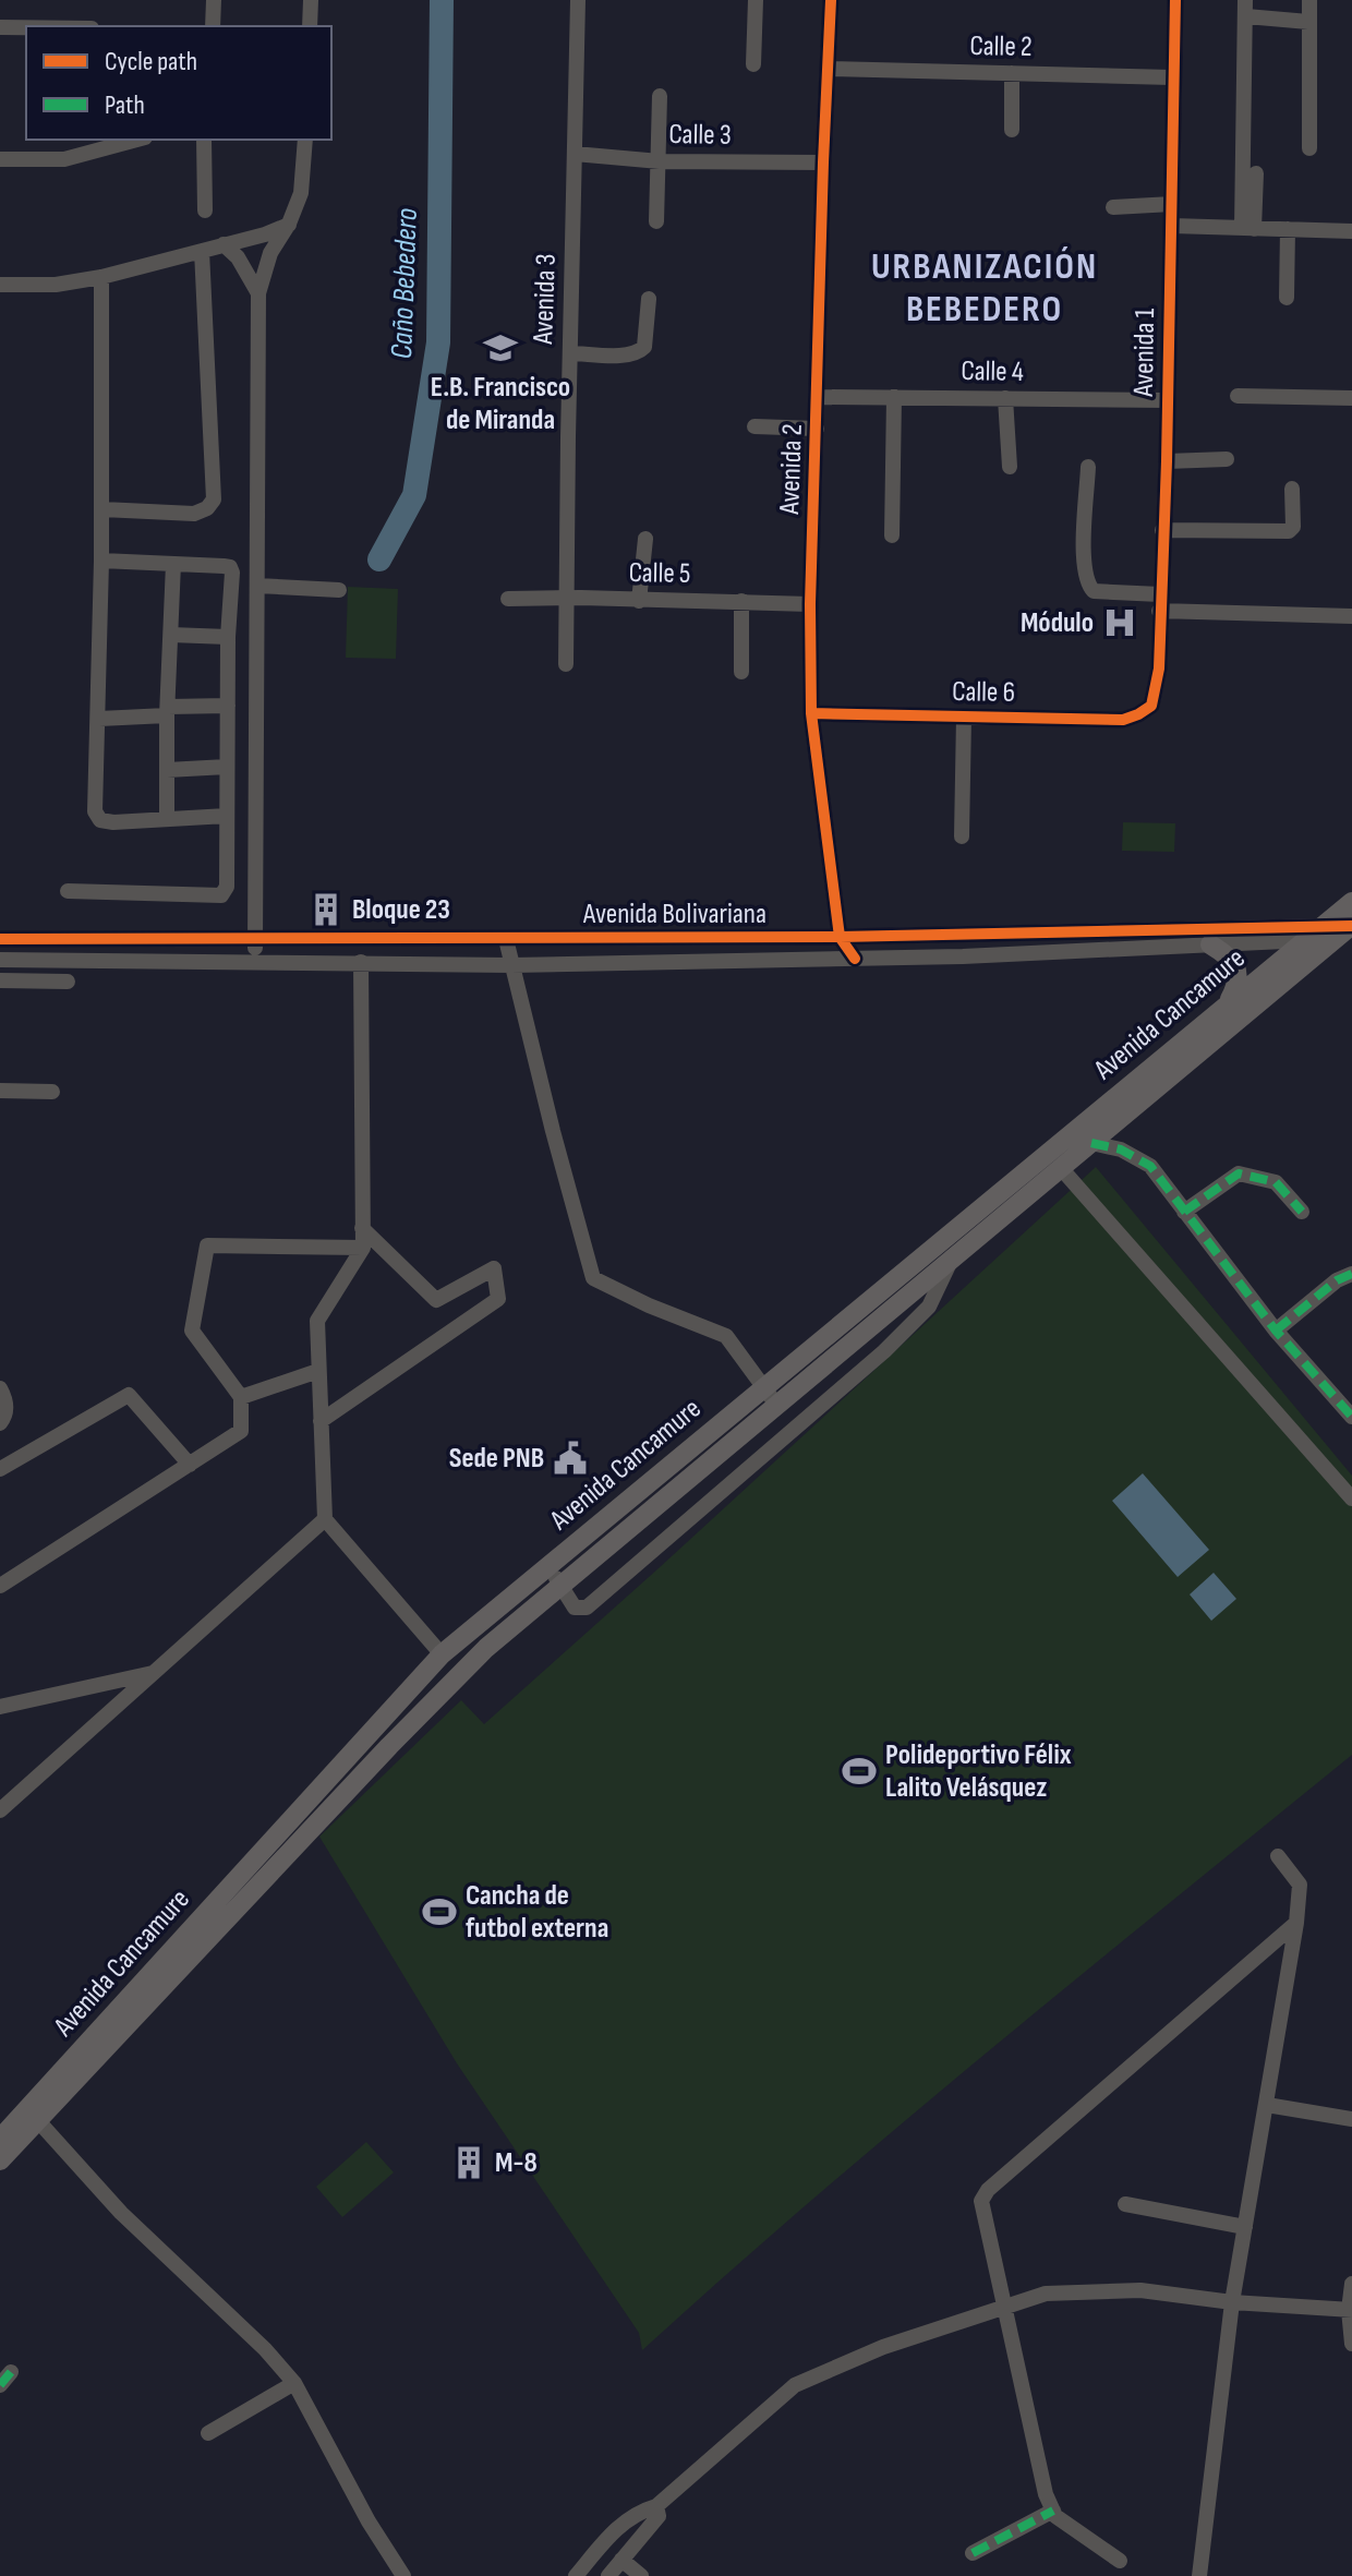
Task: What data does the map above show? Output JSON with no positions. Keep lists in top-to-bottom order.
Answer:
{
  "streets": {
    "main road": ["Avenida Cancamure"],
    "street": [
      "Calle 2",
      "Calle 3",
      "Avenida 3",
      "Avenida 1",
      "Calle 4",
      "Avenida 2",
      "Calle 5",
      "Calle 6",
      "Avenida Bolivariana"
    ]
  },
  "crossings": [
    ["Calle 2", "Avenida 1"],
    ["Calle 2", "Avenida 2"],
    ["Calle 3", "Avenida 3"],
    ["Calle 3", "Avenida 2"],
    ["Avenida 3", "Calle 5"],
    ["Avenida 1", "Calle 4"],
    ["Avenida 1", "Calle 6"],
    ["Calle 4", "Avenida 2"],
    ["Avenida 2", "Calle 5"],
    ["Avenida 2", "Calle 6"],
    ["Avenida 2", "Avenida Bolivariana"],
    ["Avenida Bolivariana", "Avenida Cancamure"]
  ],
  "districts": ["URBANIZACIÓN BEBEDERO"],
  "water": ["Caño Bebedero"],
  "places": {
    "school or university": ["E.B. Francisco de Miranda"],
    "hospital": ["Módulo"],
    "building": ["Bloque 23", "M-8"],
    "public building": ["Sede PNB"],
    "sports": ["Polideportivo Félix Lalito Velásquez", "Cancha de futbol externa"]
  },
  "legend": ["Cycle path", "Path"]
}
